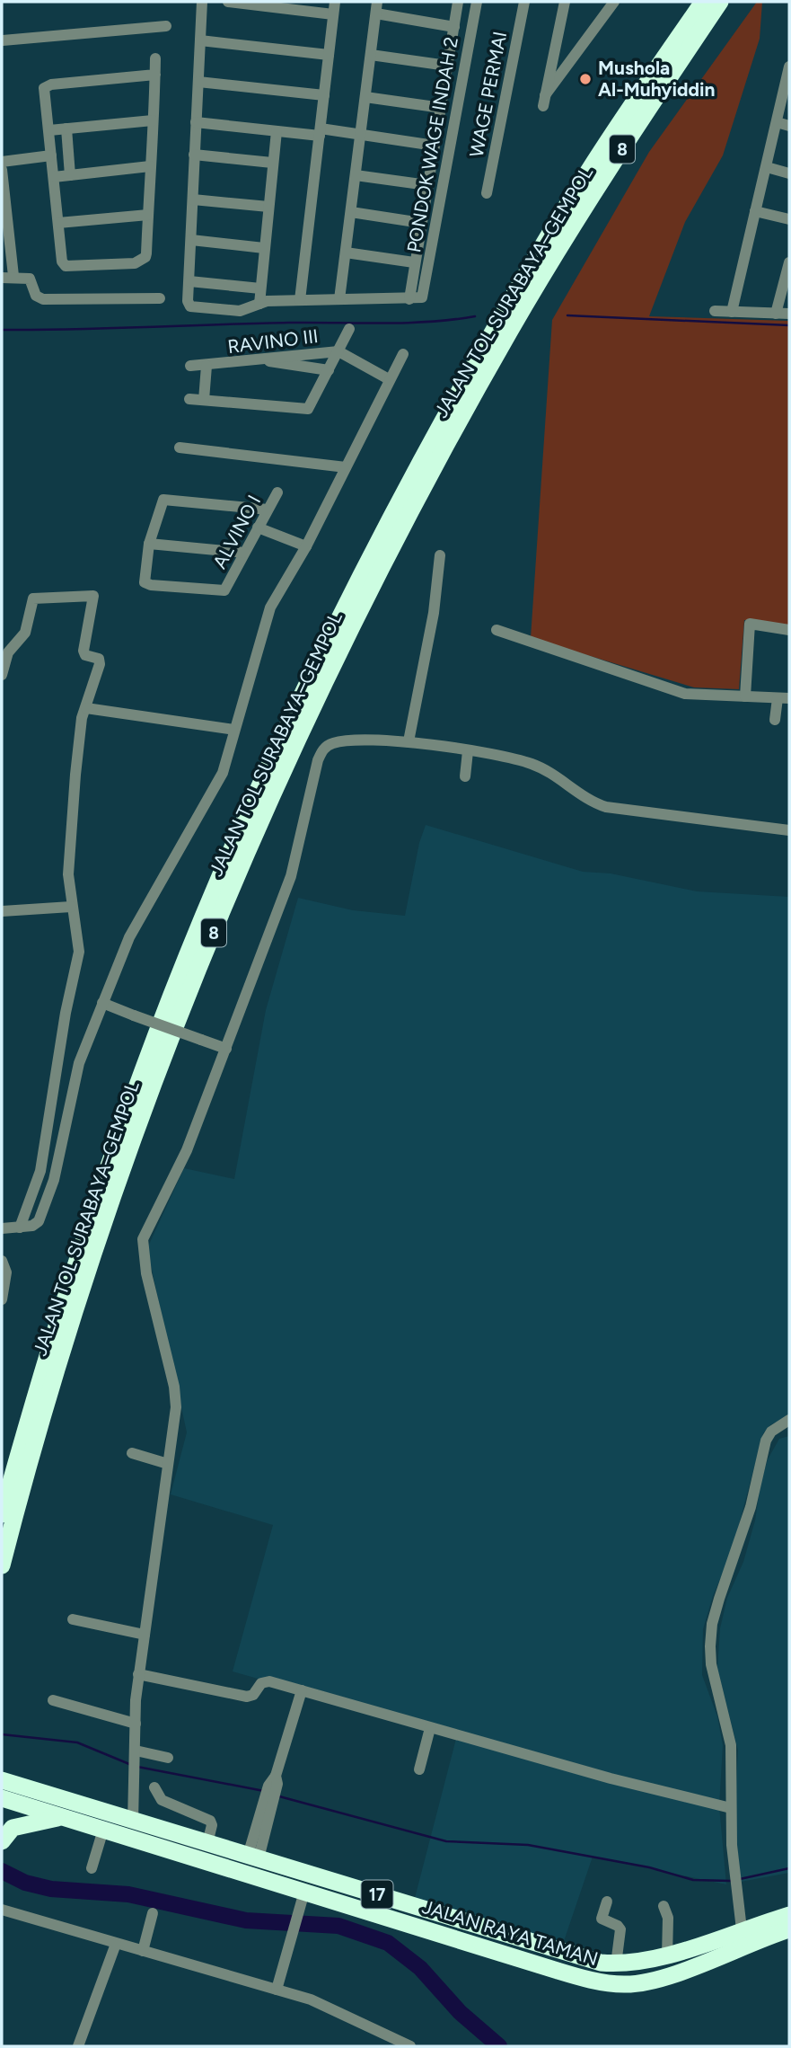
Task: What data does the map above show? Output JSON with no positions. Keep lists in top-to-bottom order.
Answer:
{
  "streets": {
    "highway": [
      "8",
      "JALAN TOL SURABAYA–GEMPOL",
      "17",
      "JALAN RAYA TAMAN"
    ],
    "street": [
      "WAGE PERMAI",
      "PONDOK WAGE INDAH 2",
      "RAVINO III",
      "ALVINO I"
    ]
  },
  "places": ["Mushola Al-Muhyiddin"]
}
